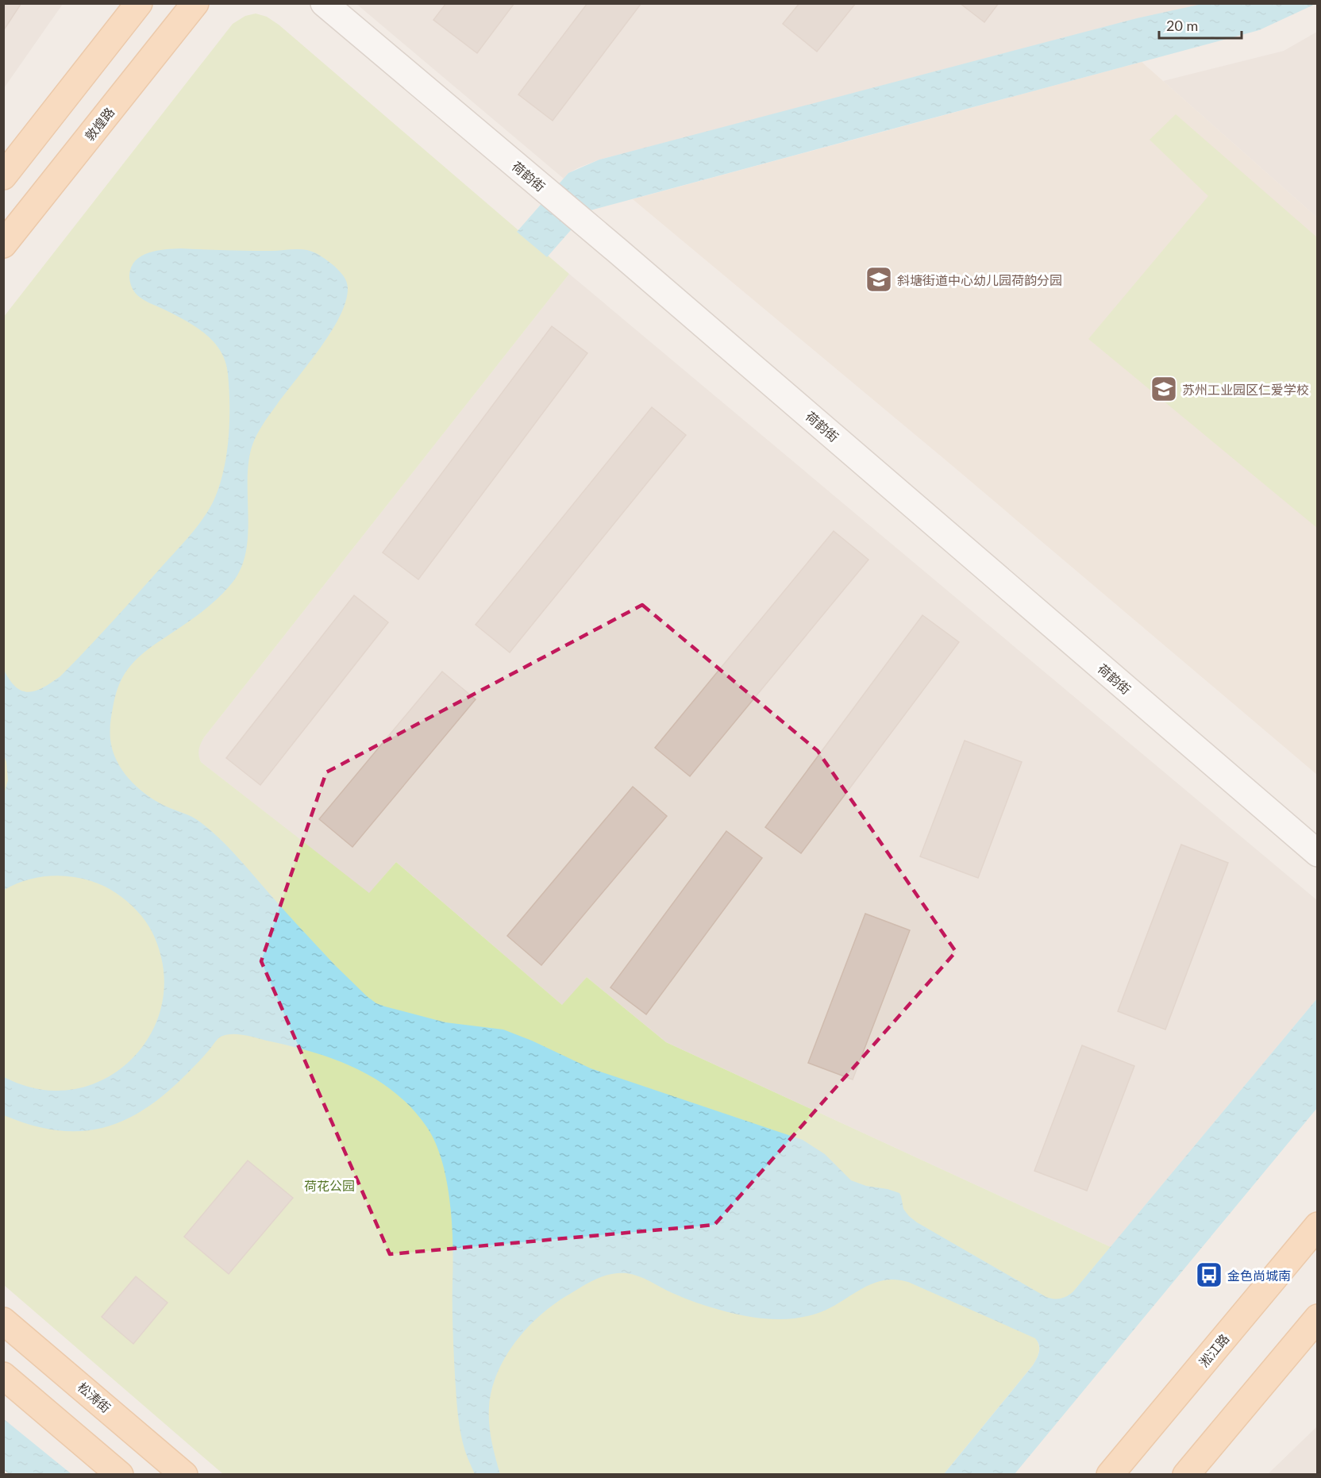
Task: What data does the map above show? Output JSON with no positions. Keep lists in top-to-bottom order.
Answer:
{
  "streets": {
    "main road": ["敦煌路", "淞江路", "松涛街"],
    "street": ["荷韵街"]
  },
  "parks": ["荷花公园"],
  "places": {
    "school or university": ["斜塘街道中心幼儿园荷韵分园", "苏州工业园区仁爱学校"],
    "bus stop": ["金色尚城南"]
  },
  "scale_bar": "20 m"
}
